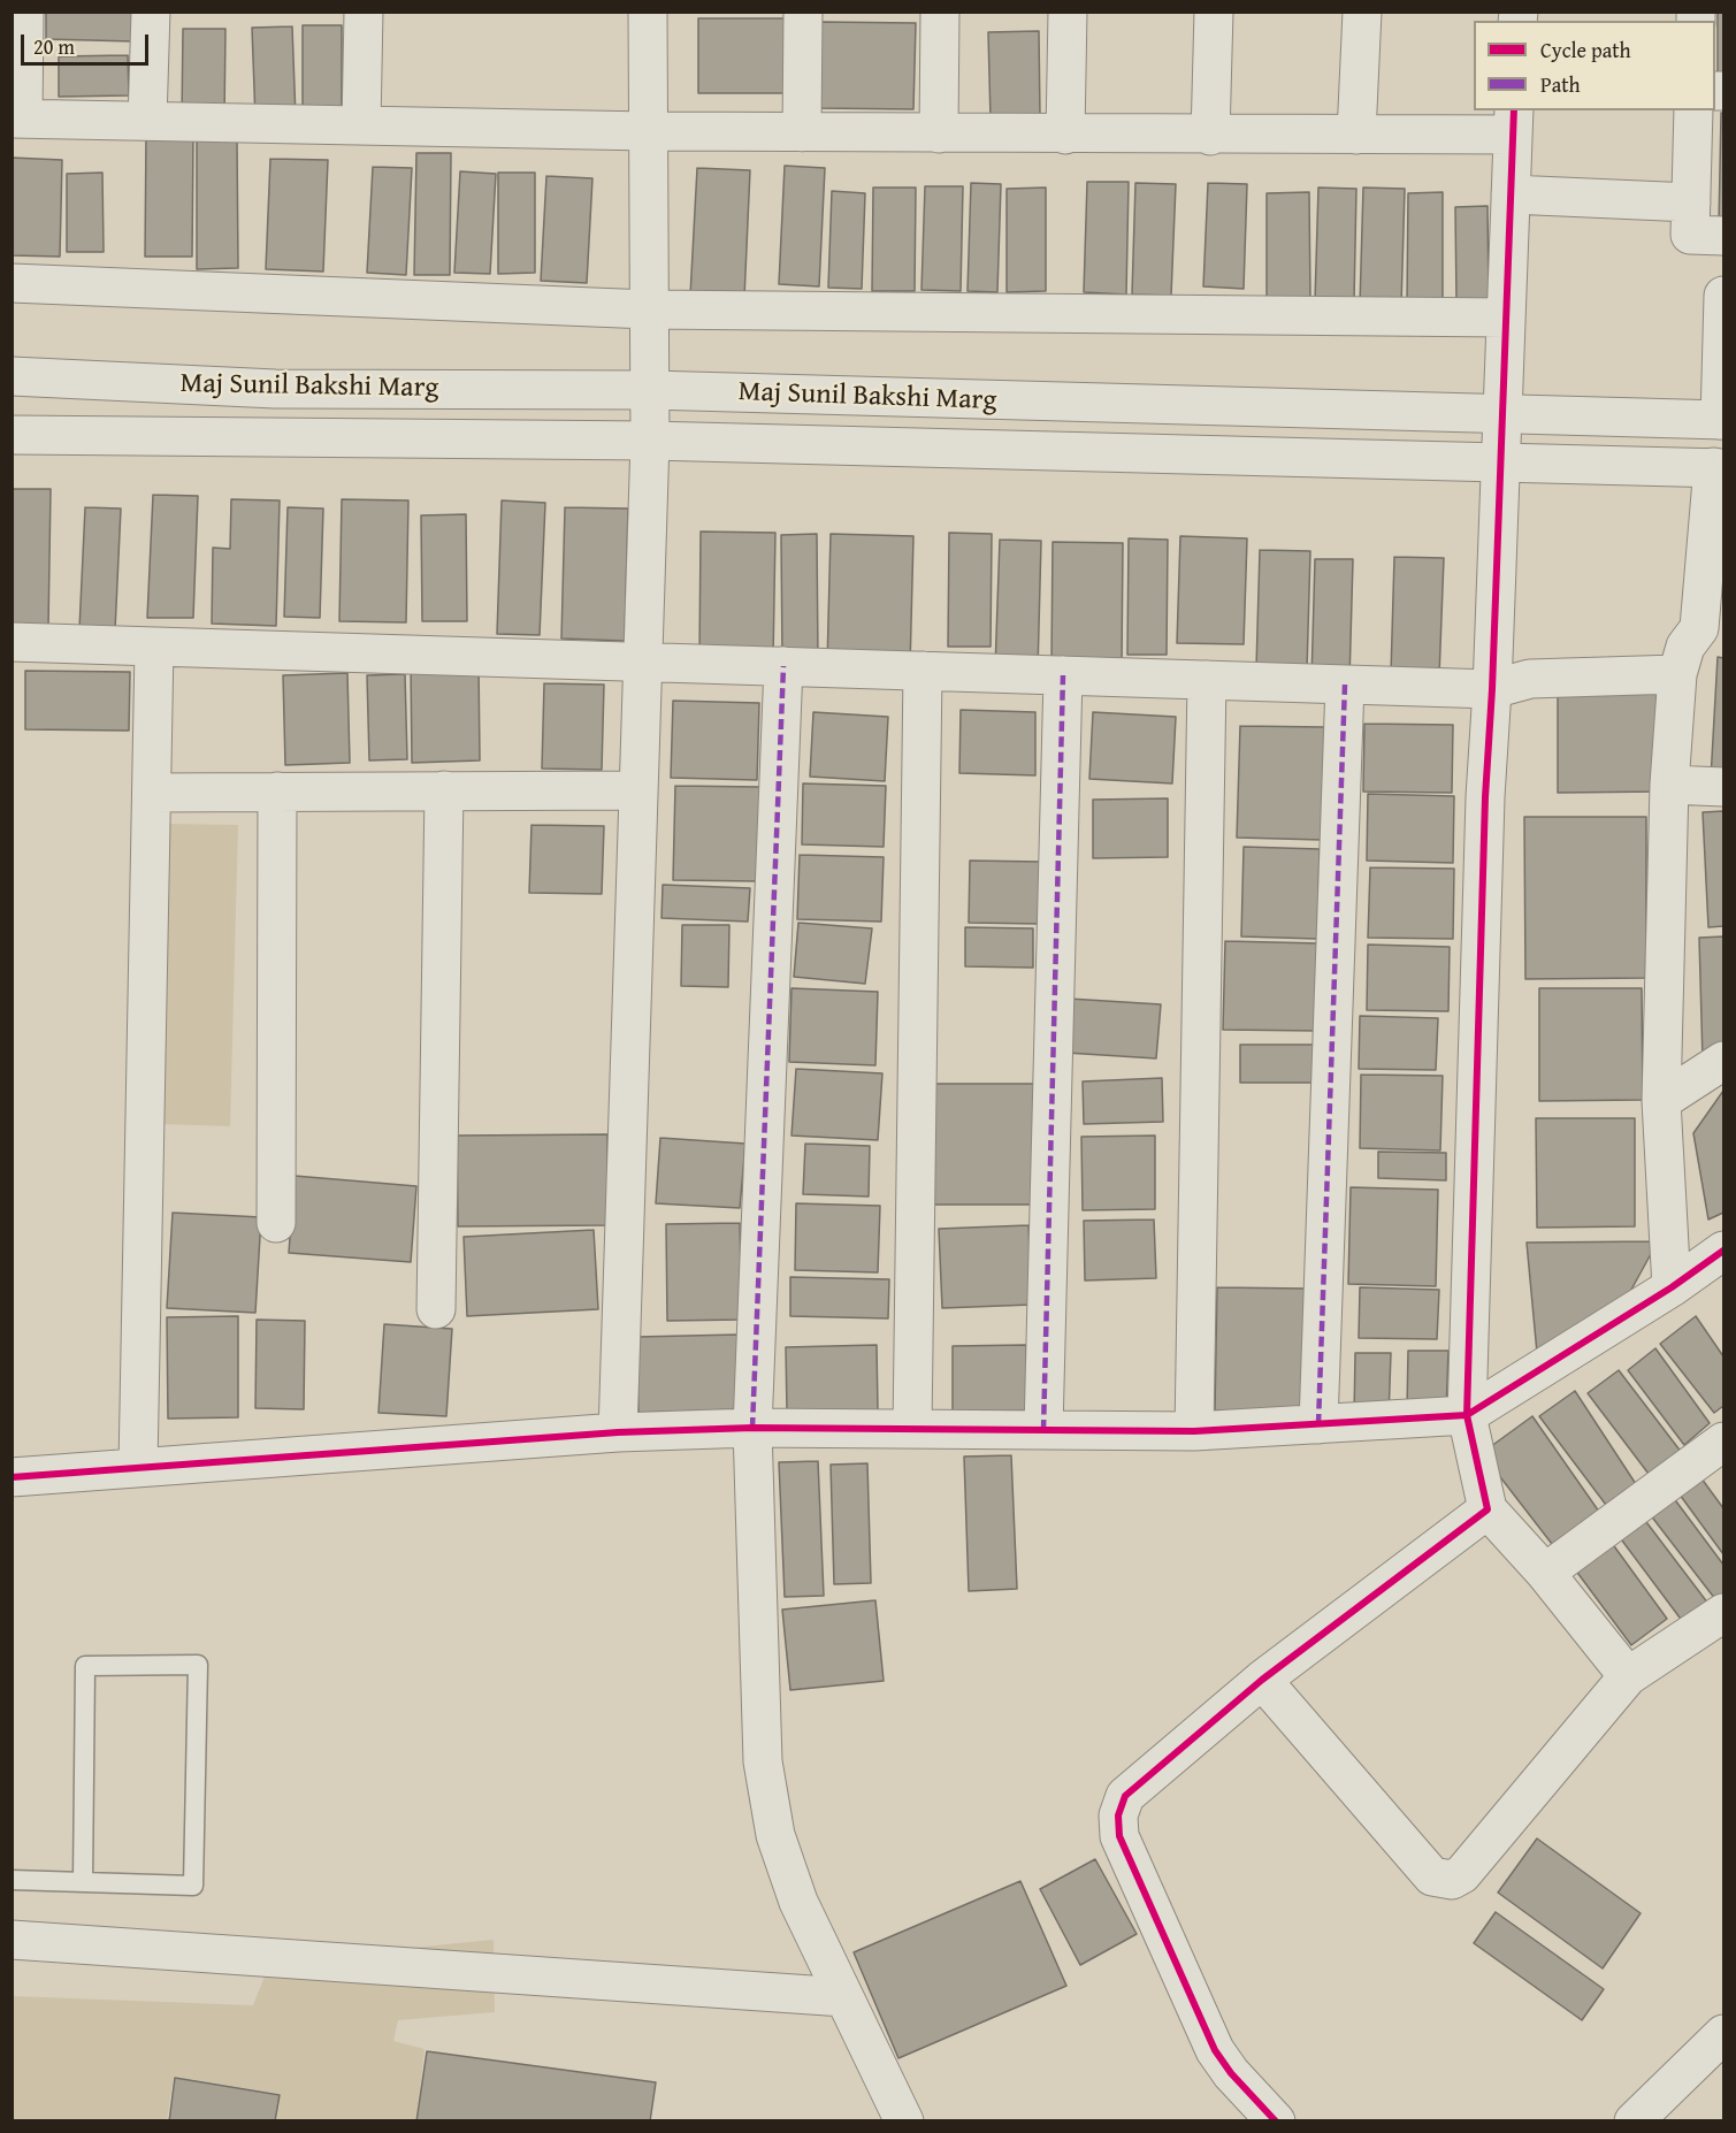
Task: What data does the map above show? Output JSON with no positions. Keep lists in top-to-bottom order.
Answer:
{
  "streets": {
    "street": ["Maj Sunil Bakshi Marg"]
  },
  "legend": ["Cycle path", "Path"],
  "scale_bar": "20 m"
}
